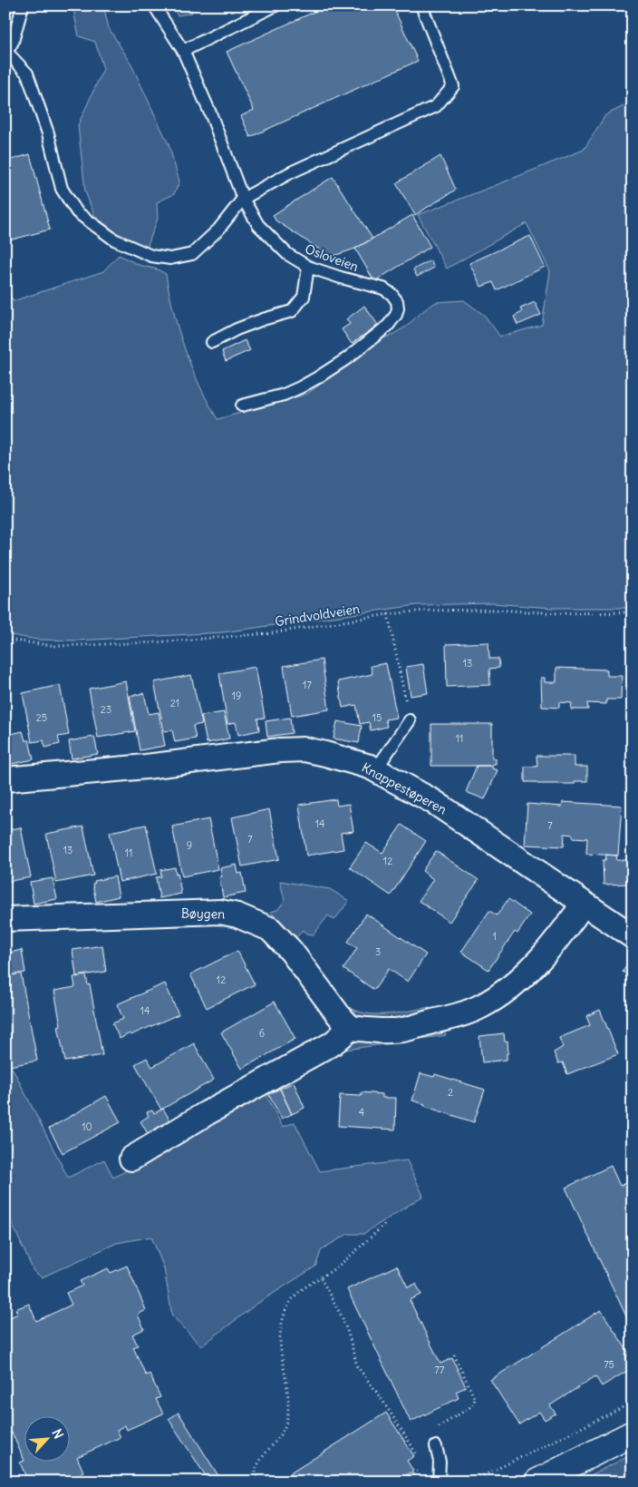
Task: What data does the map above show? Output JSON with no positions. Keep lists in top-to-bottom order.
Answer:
{
  "streets": {
    "street": ["Knappestøperen", "Bøygen"],
    "lane": ["Osloveien"],
    "path": ["Grindvoldveien"]
  },
  "house_numbers": [
    "13",
    "17",
    "19",
    "21",
    "23",
    "25",
    "15",
    "11",
    "14",
    "7",
    "7",
    "9",
    "13",
    "11",
    "12",
    "1",
    "3",
    "12",
    "14",
    "6",
    "2",
    "4",
    "10",
    "75",
    "77"
  ],
  "north": "top right"
}
